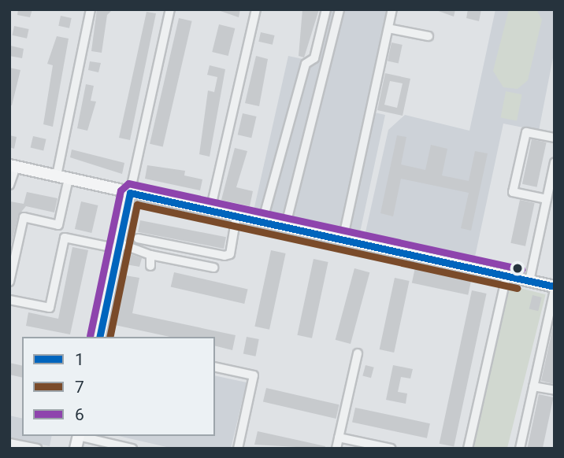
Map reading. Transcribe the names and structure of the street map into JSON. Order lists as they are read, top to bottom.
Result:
{
  "lines": ["transit line 6", "transit line 1", "transit line 7"],
  "legend": ["1", "7", "6"]
}
